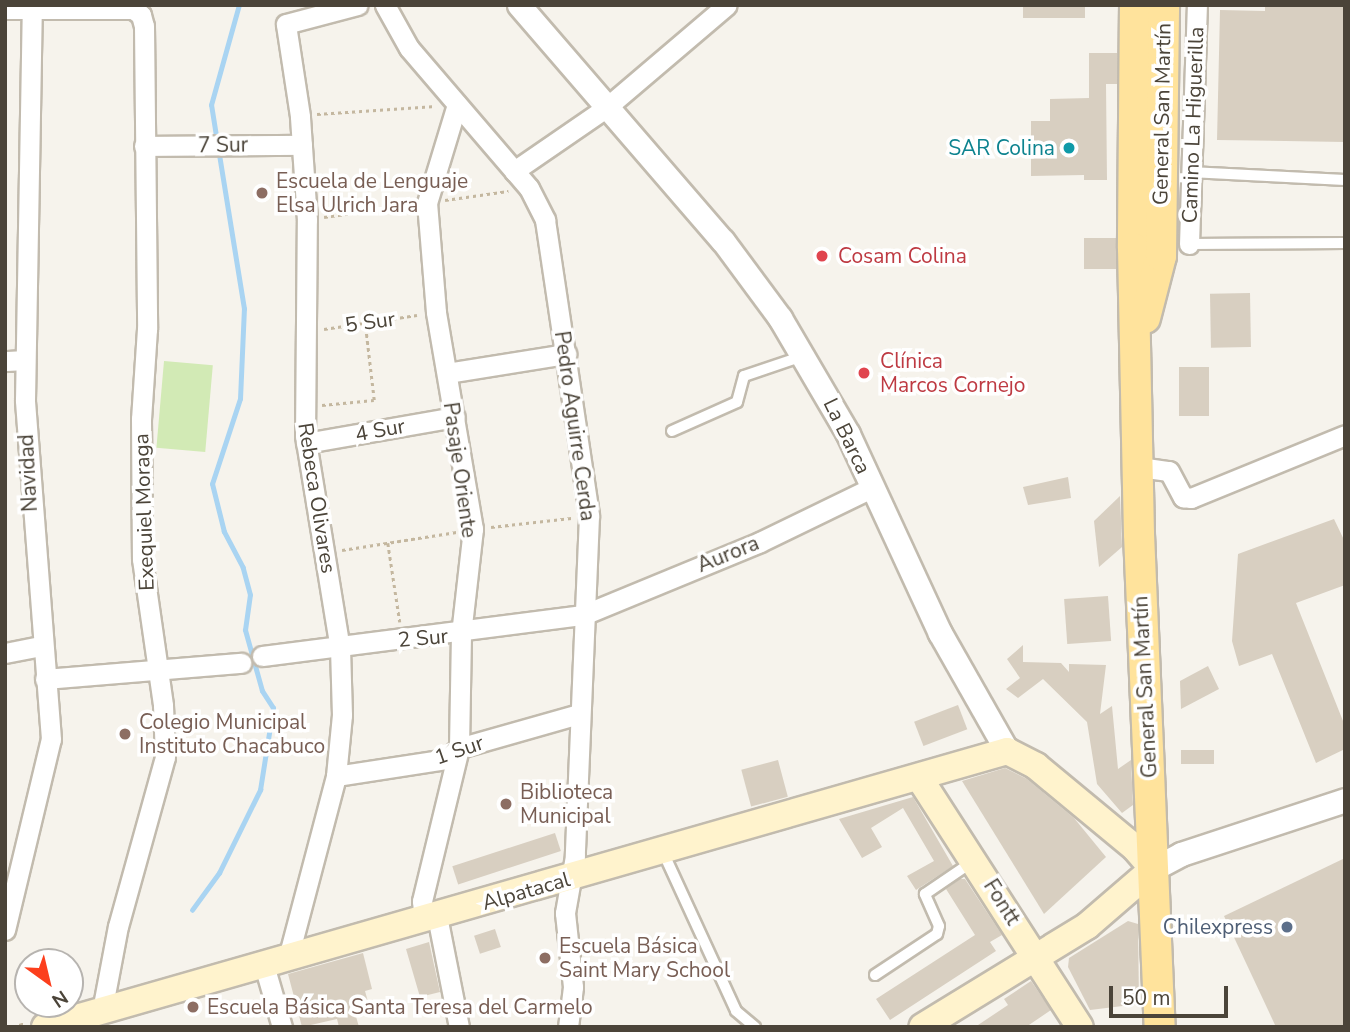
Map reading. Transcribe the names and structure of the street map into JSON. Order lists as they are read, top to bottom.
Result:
{
  "streets": {
    "main road": ["General San Martín", "Alpatacal", "Fontt"],
    "street": [
      "Camino La Higuerilla",
      "7 Sur",
      "Pedro Aguirre Cerda",
      "4 Sur",
      "La Barca",
      "Pasaje Oriente",
      "Navidad",
      "Rebeca Olivares",
      "Exequiel Moraga",
      "Aurora",
      "2 Sur",
      "1 Sur"
    ],
    "path": ["5 Sur"]
  },
  "crossings": [
    ["7 Sur", "Rebeca Olivares"],
    ["7 Sur", "Exequiel Moraga"],
    ["5 Sur", "Pasaje Oriente"],
    ["5 Sur", "Rebeca Olivares"],
    ["Pedro Aguirre Cerda", "Pasaje Oriente"],
    ["Pedro Aguirre Cerda", "Aurora"],
    ["Pedro Aguirre Cerda", "2 Sur"],
    ["Pedro Aguirre Cerda", "1 Sur"],
    ["Pedro Aguirre Cerda", "Alpatacal"],
    ["4 Sur", "Pasaje Oriente"],
    ["4 Sur", "Rebeca Olivares"],
    ["La Barca", "Aurora"],
    ["La Barca", "Alpatacal"],
    ["Pasaje Oriente", "2 Sur"],
    ["Pasaje Oriente", "1 Sur"],
    ["Pasaje Oriente", "Alpatacal"],
    ["Navidad", "Exequiel Moraga"],
    ["Rebeca Olivares", "2 Sur"],
    ["Rebeca Olivares", "1 Sur"],
    ["Rebeca Olivares", "Alpatacal"],
    ["Exequiel Moraga", "Alpatacal"],
    ["Aurora", "2 Sur"],
    ["Alpatacal", "Fontt"]
  ],
  "places": [
    "SAR Colina",
    "Escuela de Lenguaje Elsa Ulrich Jara",
    "Cosam Colina",
    "Clínica Marcos Cornejo",
    "Colegio Municipal Instituto Chacabuco",
    "Biblioteca Municipal",
    "Chilexpress",
    "Escuela Básica Saint Mary School",
    "Escuela Básica Santa Teresa del Carmelo"
  ],
  "scale_bar": "50 m",
  "north": "bottom right"
}
